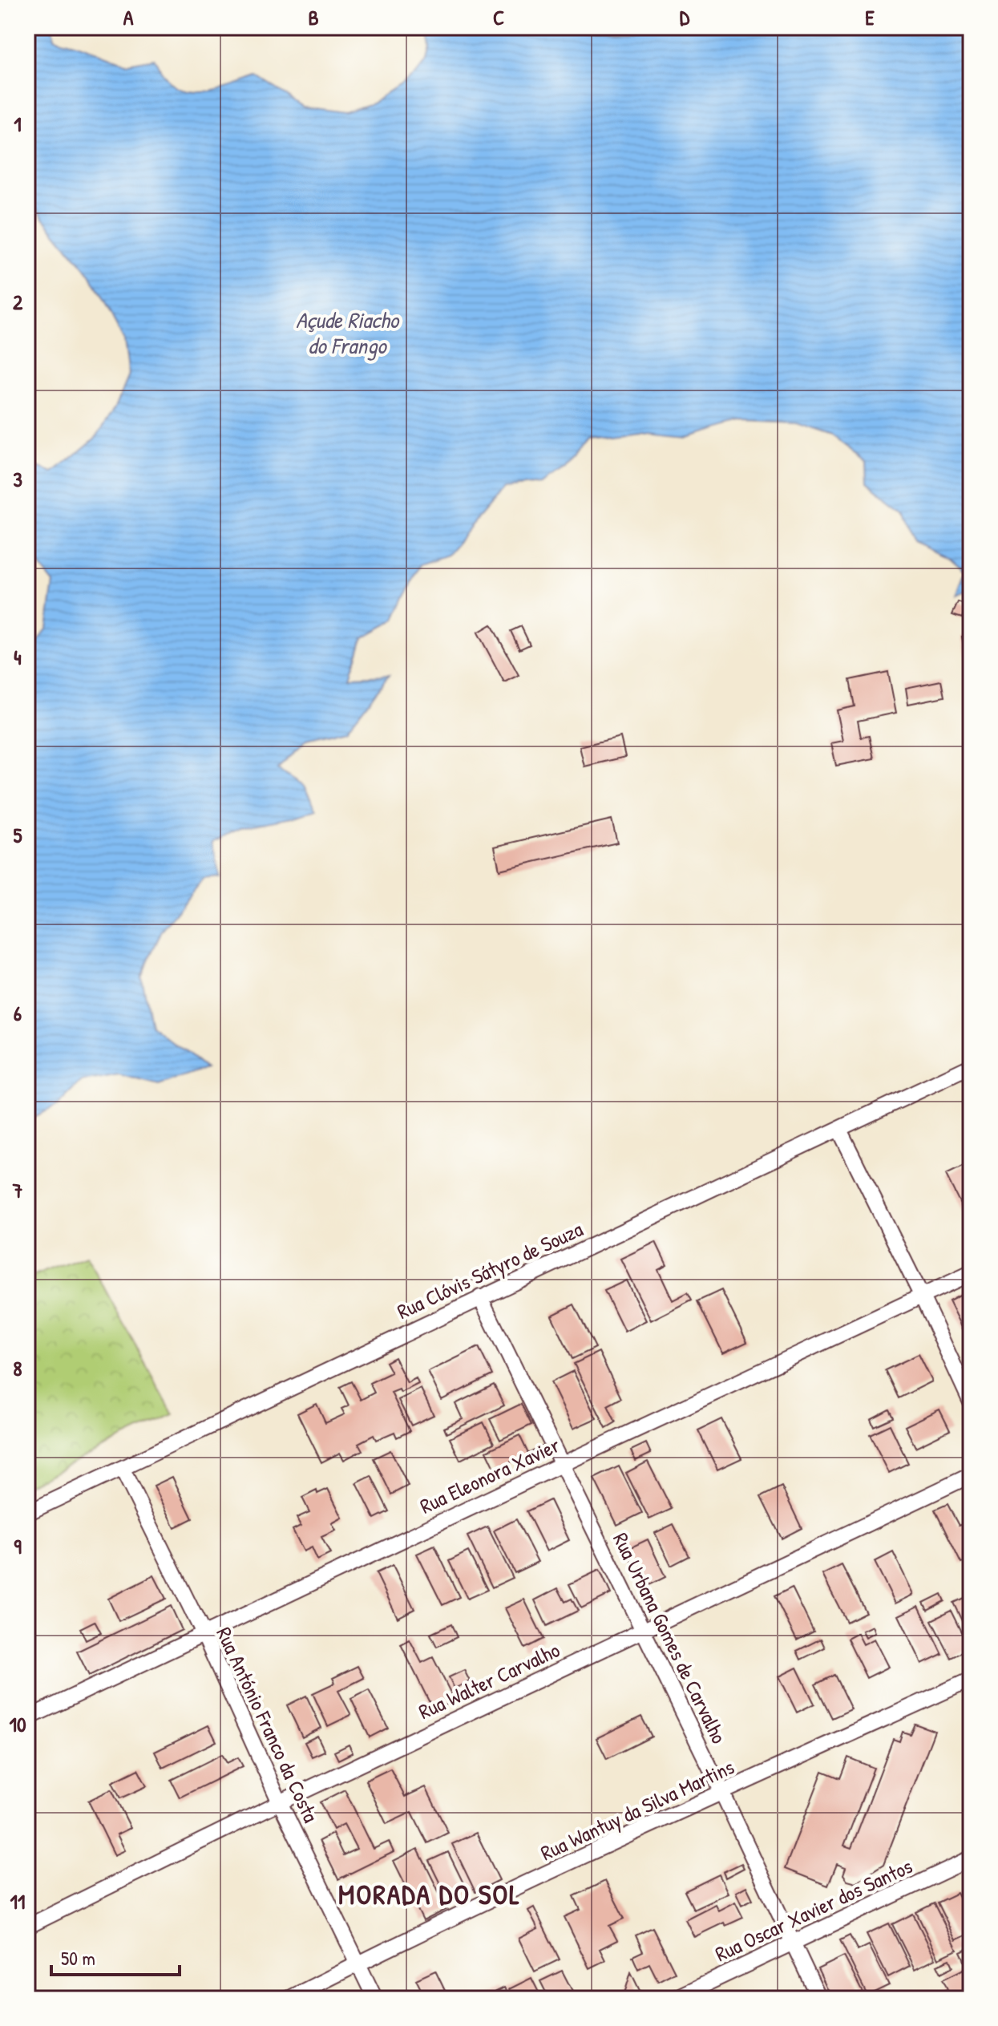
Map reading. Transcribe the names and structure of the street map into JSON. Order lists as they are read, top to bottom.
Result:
{
  "streets": {
    "street": [
      "Rua Clóvis Sátyro de Souza",
      "Rua Eleonora Xavier",
      "Rua Urbana Gomes de Carvalho",
      "Rua Walter Carvalho",
      "Rua António Franco da Costa",
      "Rua Wantuy da Silva Martins",
      "Rua Oscar Xavier dos Santos"
    ]
  },
  "crossings": [
    ["Rua Clóvis Sátyro de Souza", "Rua Urbana Gomes de Carvalho"],
    ["Rua Clóvis Sátyro de Souza", "Rua António Franco da Costa"],
    ["Rua Eleonora Xavier", "Rua Urbana Gomes de Carvalho"],
    ["Rua Eleonora Xavier", "Rua António Franco da Costa"],
    ["Rua Urbana Gomes de Carvalho", "Rua Walter Carvalho"],
    ["Rua Urbana Gomes de Carvalho", "Rua Wantuy da Silva Martins"],
    ["Rua Urbana Gomes de Carvalho", "Rua Oscar Xavier dos Santos"],
    ["Rua Walter Carvalho", "Rua António Franco da Costa"],
    ["Rua António Franco da Costa", "Rua Wantuy da Silva Martins"]
  ],
  "districts": ["MORADA DO SOL"],
  "water": ["Açude Riacho do Frango"],
  "scale_bar": "50 m",
  "grid": {
    "columns": [
      "A",
      "B",
      "C",
      "D",
      "E"
    ],
    "rows": [
      "1",
      "2",
      "3",
      "4",
      "5",
      "6",
      "7",
      "8",
      "9",
      "10",
      "11"
    ]
  }
}
